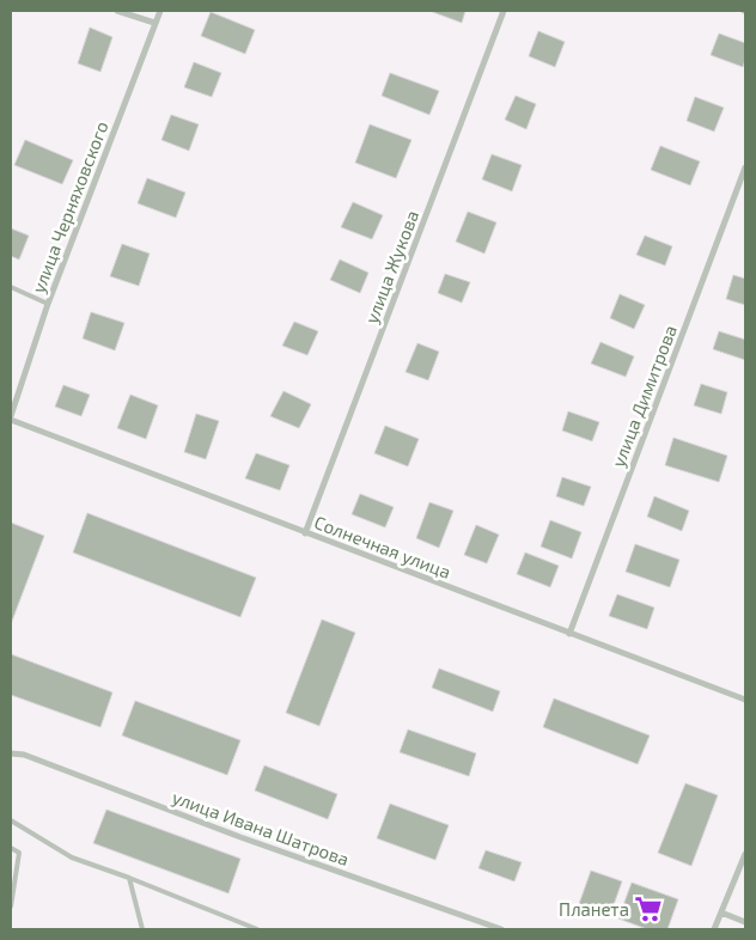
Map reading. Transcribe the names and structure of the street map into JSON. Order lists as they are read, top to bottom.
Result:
{
  "streets": {
    "street": [
      "улица Черняховского",
      "улица Жукова",
      "улица Димитрова",
      "Солнечная улица",
      "улица Ивана Шатрова"
    ]
  },
  "crossings": [
    ["улица Черняховского", "Солнечная улица"],
    ["улица Жукова", "Солнечная улица"],
    ["улица Димитрова", "Солнечная улица"]
  ],
  "places": {
    "supermarket": ["Планета"]
  }
}
